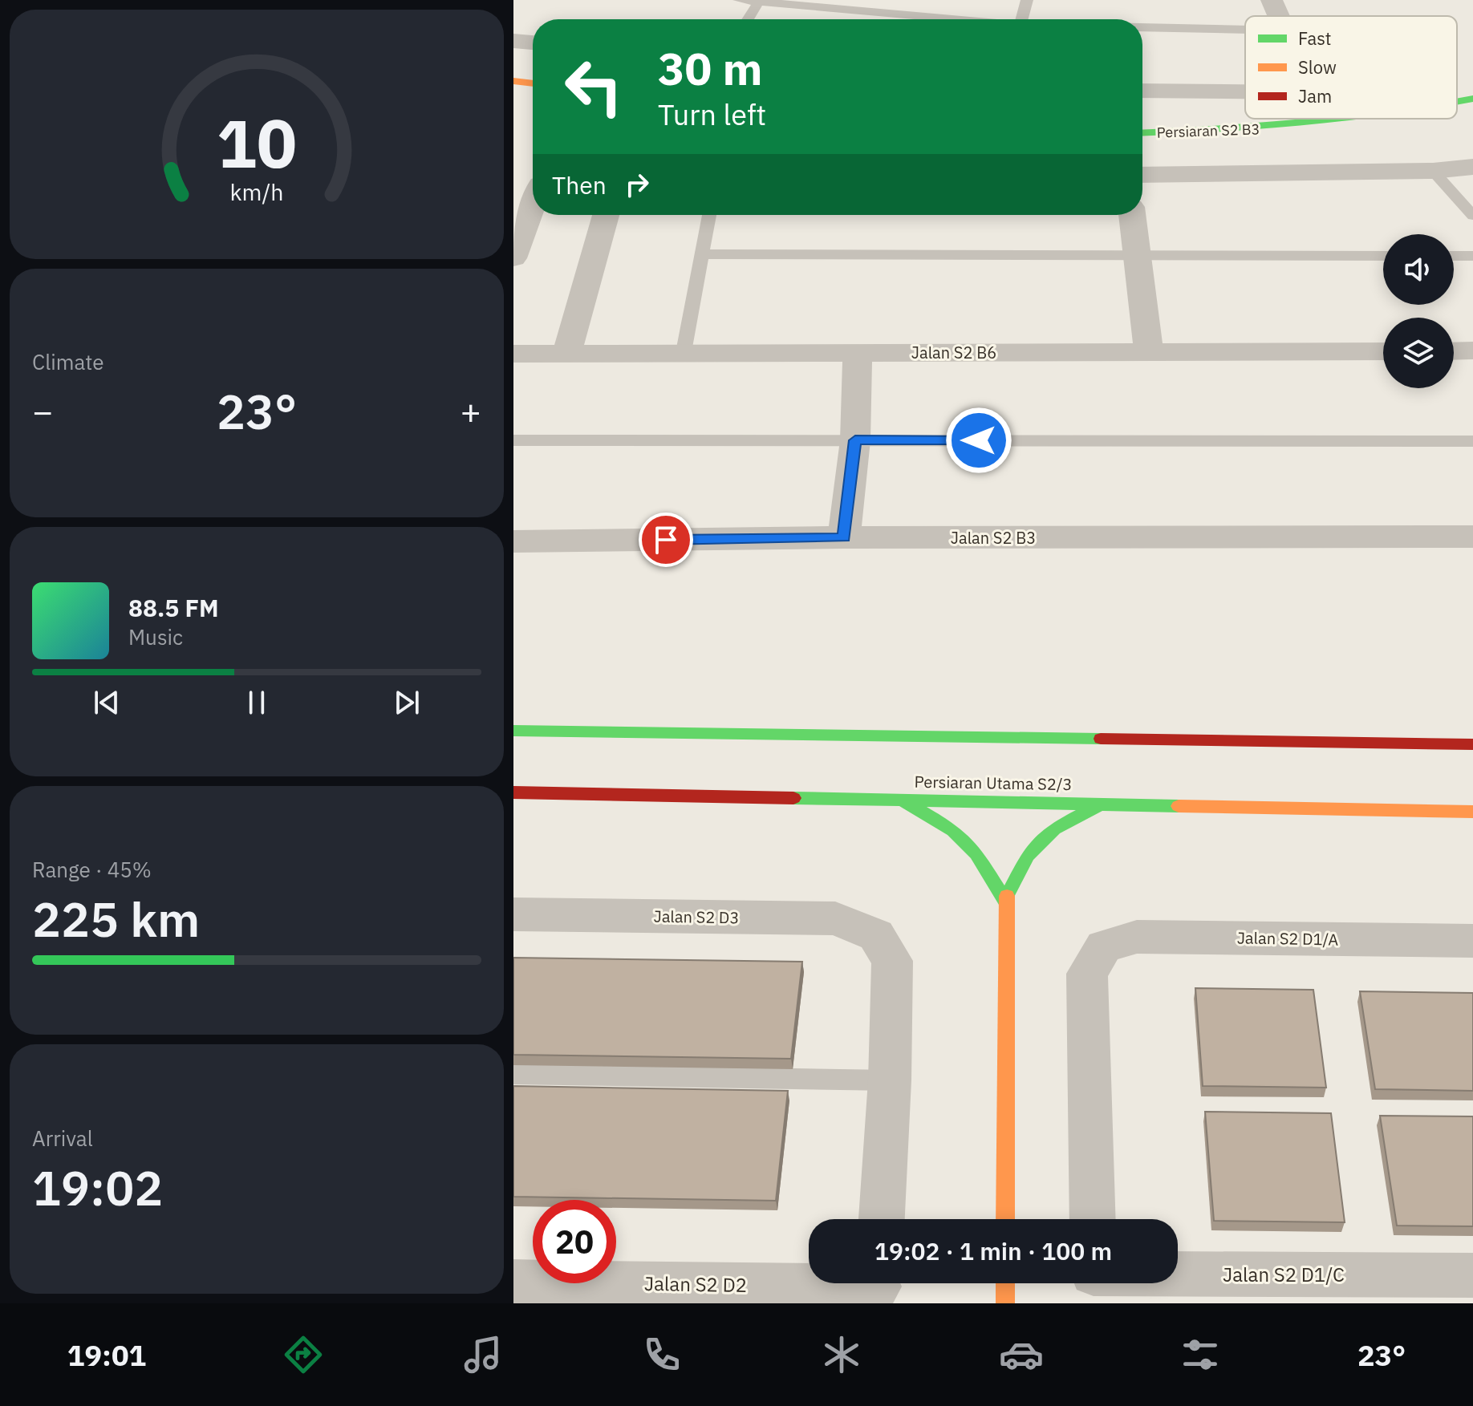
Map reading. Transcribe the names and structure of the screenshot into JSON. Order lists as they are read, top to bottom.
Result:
{
  "streets": {
    "main road": ["Persiaran S2 B3", "Persiaran Utama S2/3"],
    "street": [
      "Jalan S2 B6",
      "Jalan S2 B3",
      "Jalan S2 D3",
      "Jalan S2 D1/A",
      "Jalan S2 D1/C",
      "Jalan S2 D2"
    ]
  },
  "legend": ["Fast", "Slow", "Jam"],
  "page": {
    "turn": ["30 m", "Turn left"],
    "then": "Then",
    "tile": [
      "Climate",
      ["Range · 45%", "225 km"],
      ["Arrival", "19:02"]
    ],
    "heat": ["−", "23°", "+"],
    "song": ["88.5 FM", "Music"],
    "limit": "20",
    "trip": "19:02 · 1 min · 100 m",
    "tabs": ["19:01", "23°"],
    "gauge": ["10", "km/h"]
  }
}
